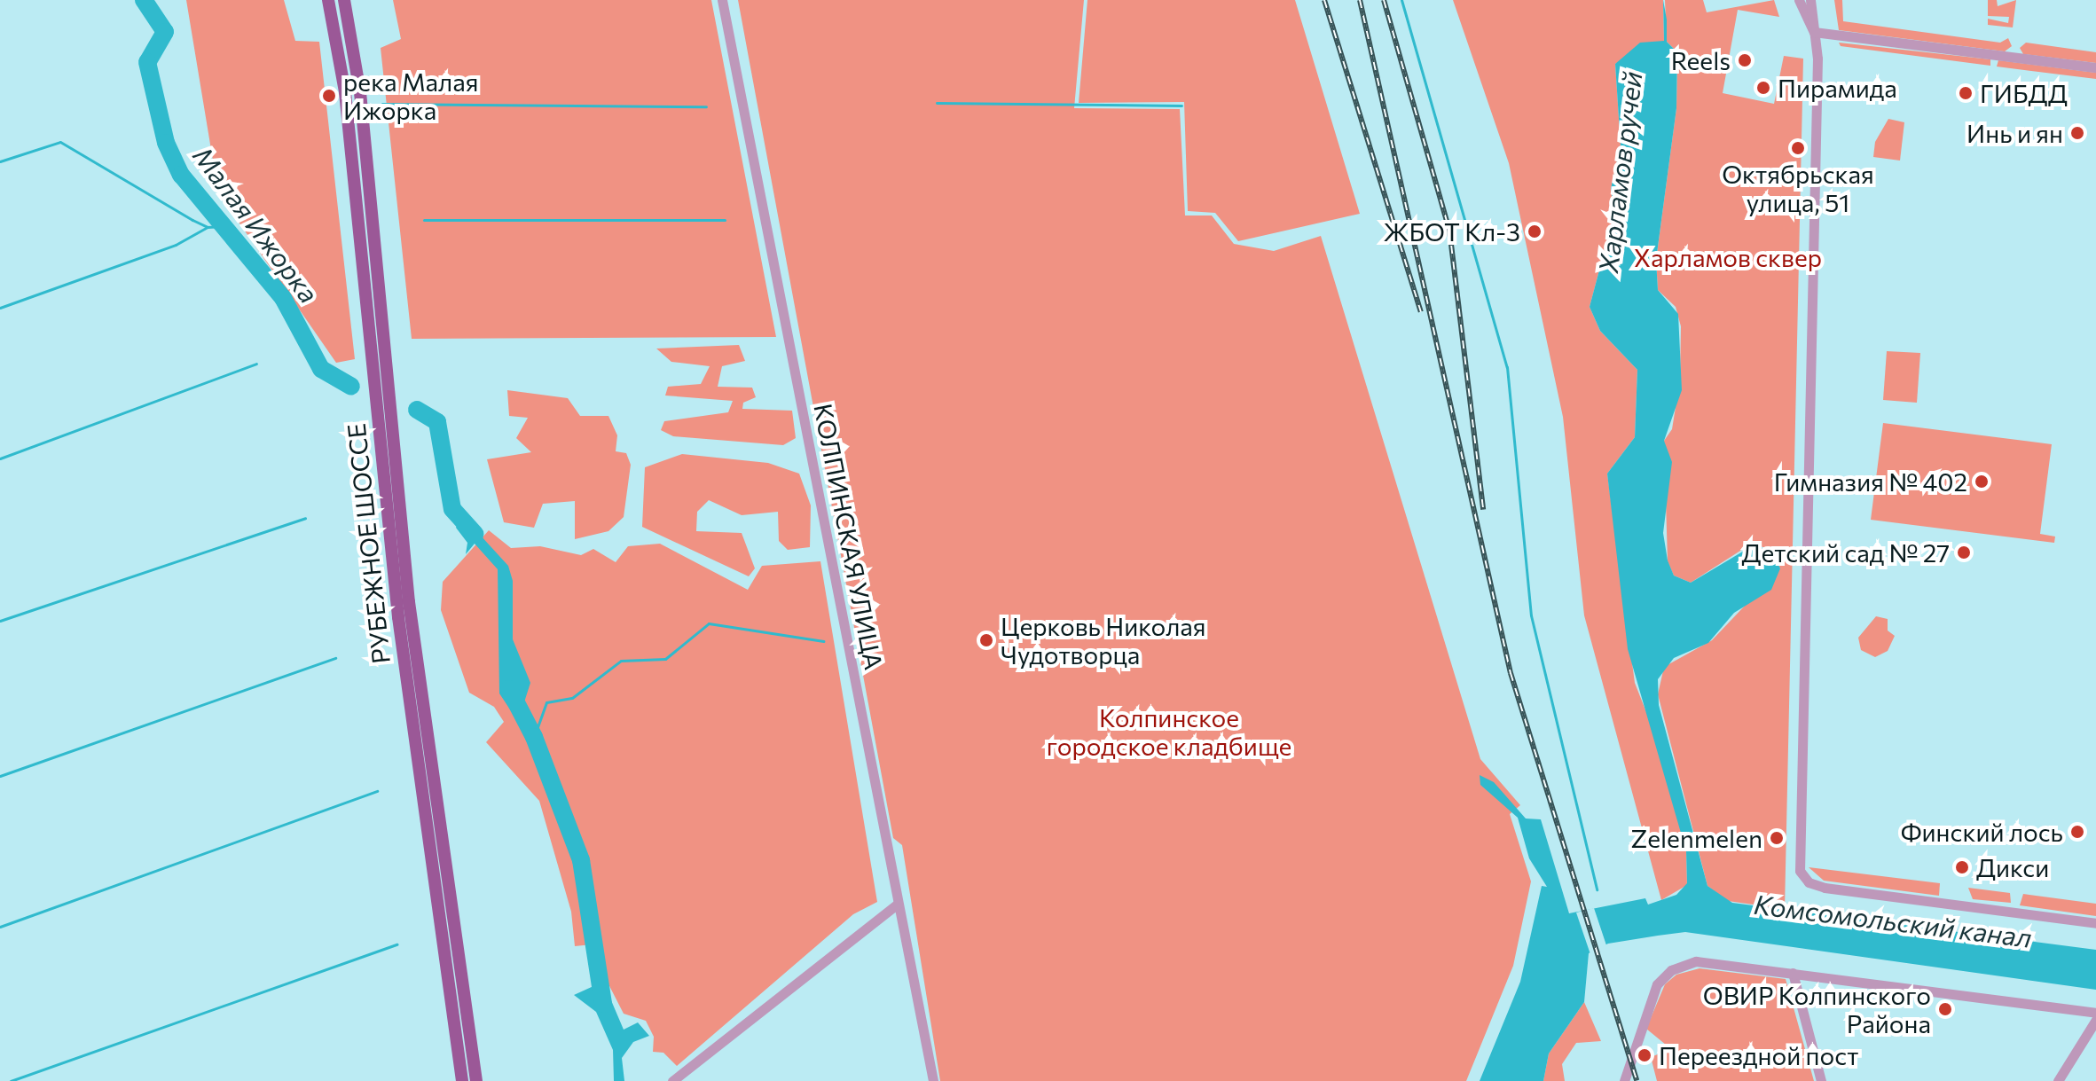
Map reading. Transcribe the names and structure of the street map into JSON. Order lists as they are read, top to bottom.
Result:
{
  "streets": {
    "main road": ["РУБЕЖНОЕ ШОССЕ"],
    "street": ["КОЛПИНСКАЯ УЛИЦА"]
  },
  "water": ["Харламов ручей", "Малая Ижорка", "Комсомольский канал"],
  "parks": ["Харламов сквер", "Колпинское городское кладбище"],
  "places": [
    "Reels",
    "Пирамида",
    "ГИБДД",
    "река Малая Ижорка",
    "Инь и ян",
    "Октябрьская улица, 51",
    "ЖБОТ Кл-3",
    "Гимназия № 402",
    "Детский сад № 27",
    "Церковь Николая Чудотворца",
    "Финский лось",
    "Zelenmelen",
    "Дикси",
    "ОВИР Колпинского Района",
    "Переездной пост"
  ]
}
